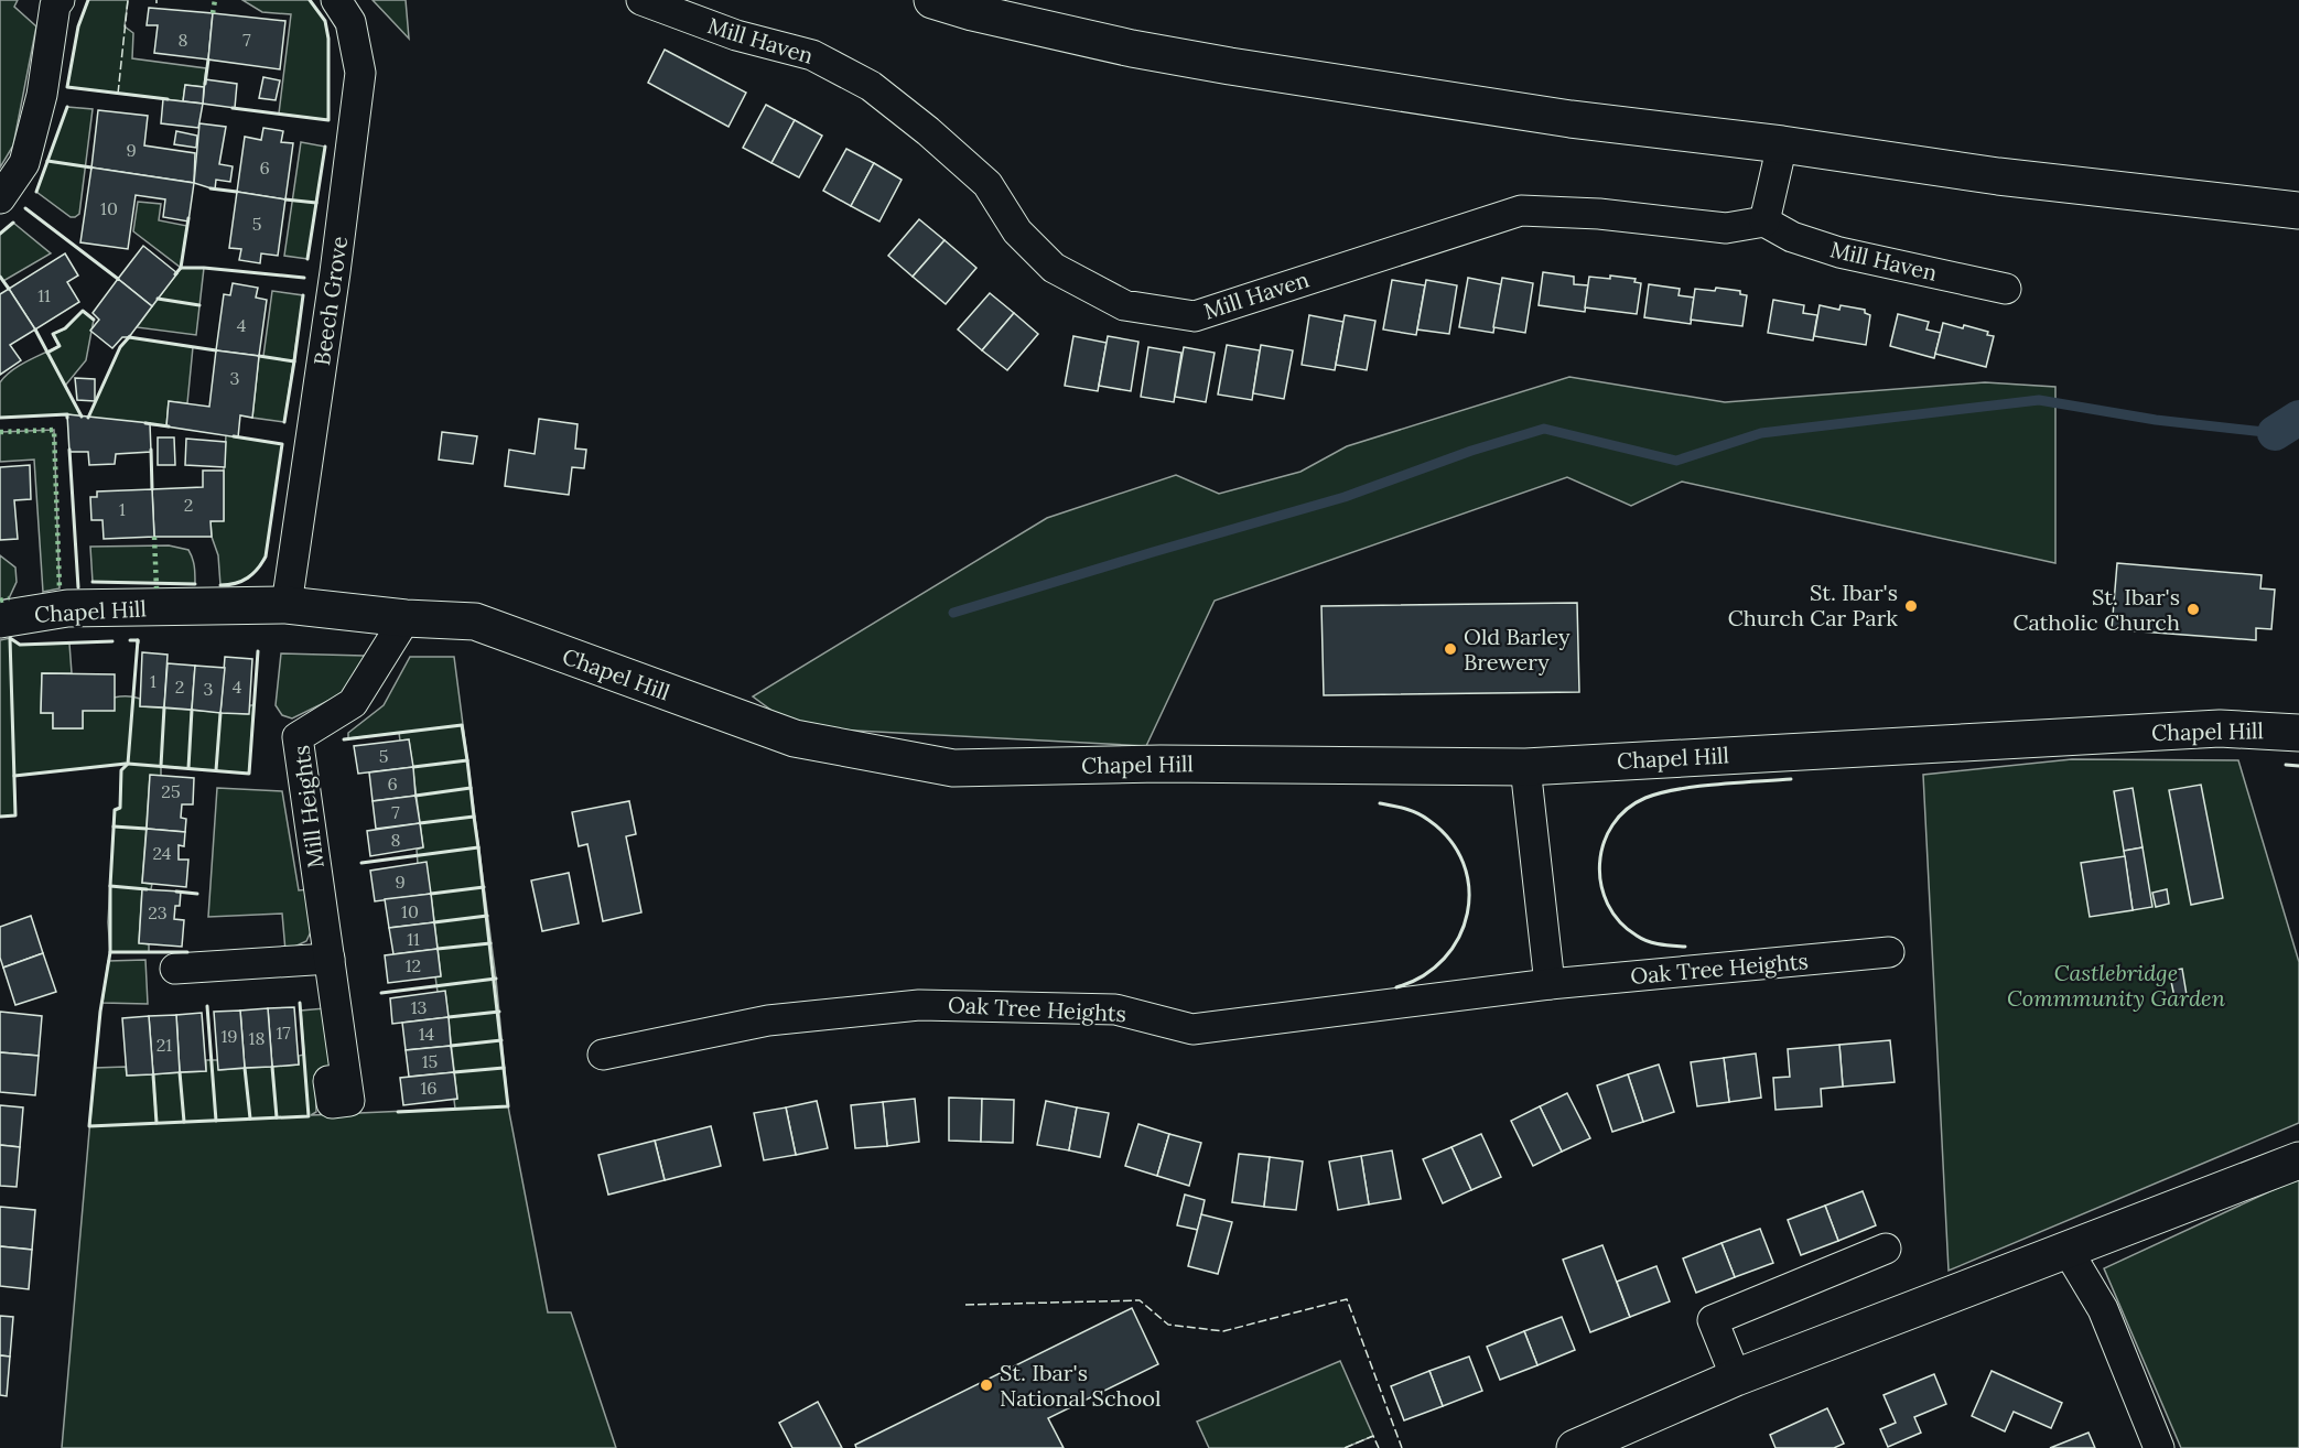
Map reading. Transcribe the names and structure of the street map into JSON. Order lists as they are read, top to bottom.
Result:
{
  "streets": {
    "street": [
      "Mill Haven",
      "Beech Grove",
      "Chapel Hill",
      "Mill Heights",
      "Oak Tree Heights"
    ]
  },
  "crossings": [
    ["Beech Grove", "Chapel Hill"],
    ["Chapel Hill", "Mill Heights"]
  ],
  "parks": ["Castlebridge Commmunity Garden"],
  "places": [
    "St. Ibar's Church Car Park",
    "St. Ibar's Catholic Church",
    "Old Barley Brewery",
    "St. Ibar's National School"
  ],
  "house_numbers": [
    "8",
    "7",
    "9",
    "6",
    "10",
    "5",
    "11",
    "4",
    "3",
    "2",
    "1",
    "1",
    "2",
    "4",
    "3",
    "5",
    "6",
    "25",
    "7",
    "8",
    "24",
    "9",
    "10",
    "23",
    "11",
    "12",
    "13",
    "17",
    "14",
    "19",
    "18",
    "21",
    "15",
    "16"
  ]
}
